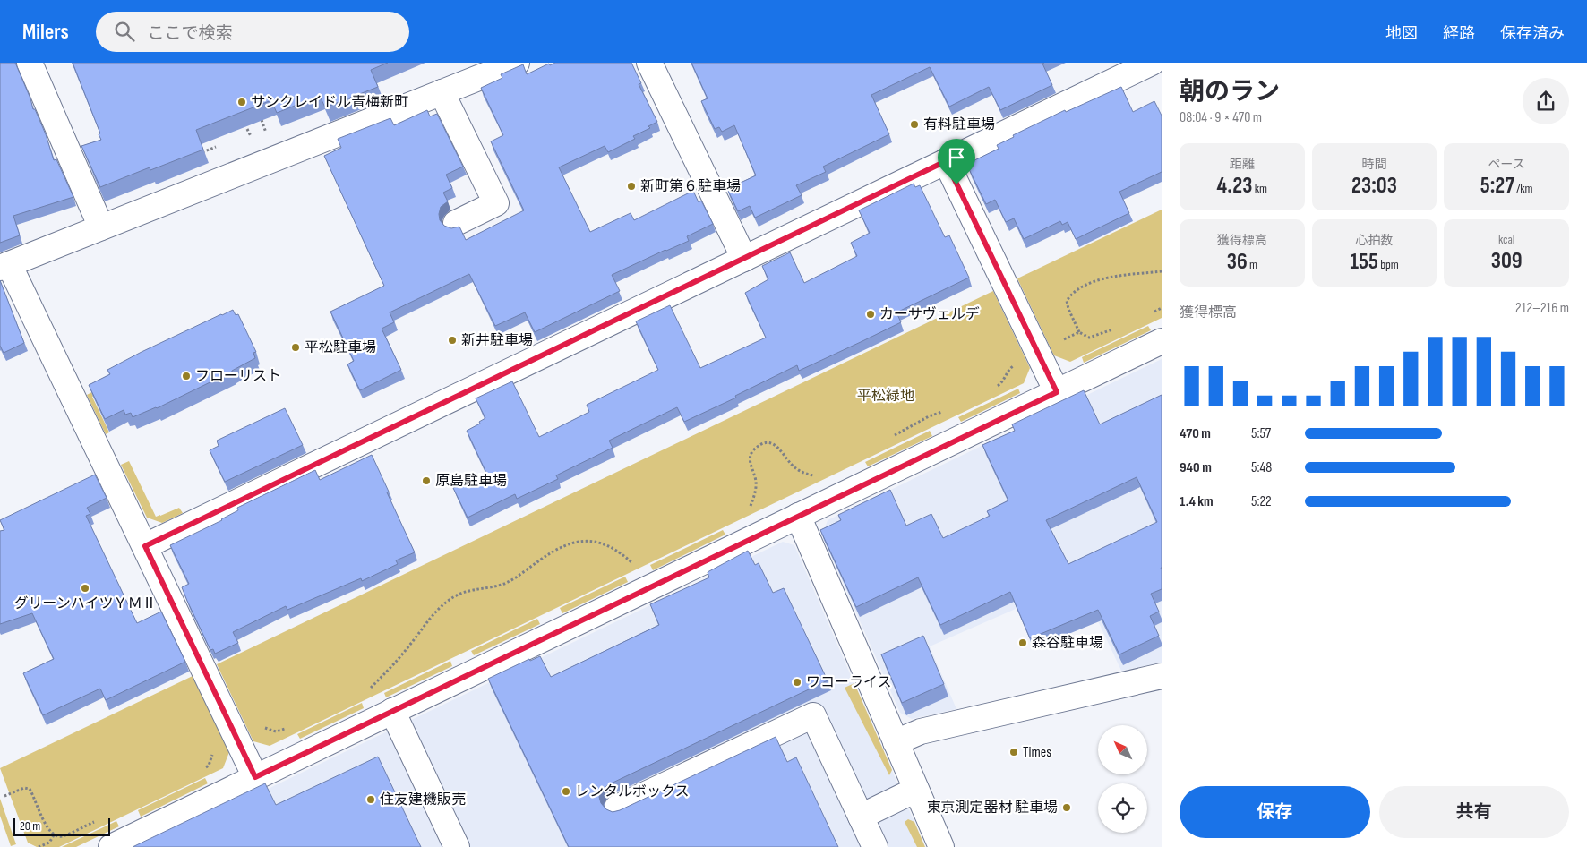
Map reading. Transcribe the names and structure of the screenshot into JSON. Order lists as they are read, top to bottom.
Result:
{
  "parks": ["平松緑地"],
  "places": [
    "サンクレイドル青梅新町",
    "有料駐車場",
    "新町第６駐車場",
    "カーサヴェルデ",
    "新井駐車場",
    "平松駐車場",
    "フローリスト",
    "原島駐車場",
    "グリーンハイツＹＭⅡ",
    "森谷駐車場",
    "ワコーライス",
    "Times",
    "レンタルボックス",
    "住友建機販売",
    "東京測定器材 駐車場"
  ],
  "scale_bar": "20 m",
  "north": "top left",
  "page": {
    "header": "Milers",
    "search": "ここで検索",
    "nav": ["地図", "経路", "保存済み"],
    "heading": ["朝のラン", "08:04 · 9 × 470 m"],
    "stats": [
      ["距離", "4.23 km"],
      ["時間", "23:03"],
      ["ペース", "5:27 /km"],
      ["獲得標高", "36 m"],
      ["心拍数", "155 bpm"],
      ["kcal", "309"]
    ],
    "chart": ["獲得標高", "212–216 m"],
    "list": [
      {
        "name": "470 m",
        "note": "5:57"
      },
      {
        "name": "940 m",
        "note": "5:48"
      },
      {
        "name": "1.4 km",
        "note": "5:22"
      }
    ],
    "buttons": ["保存", "共有"],
    "scale": "20 m"
  }
}
